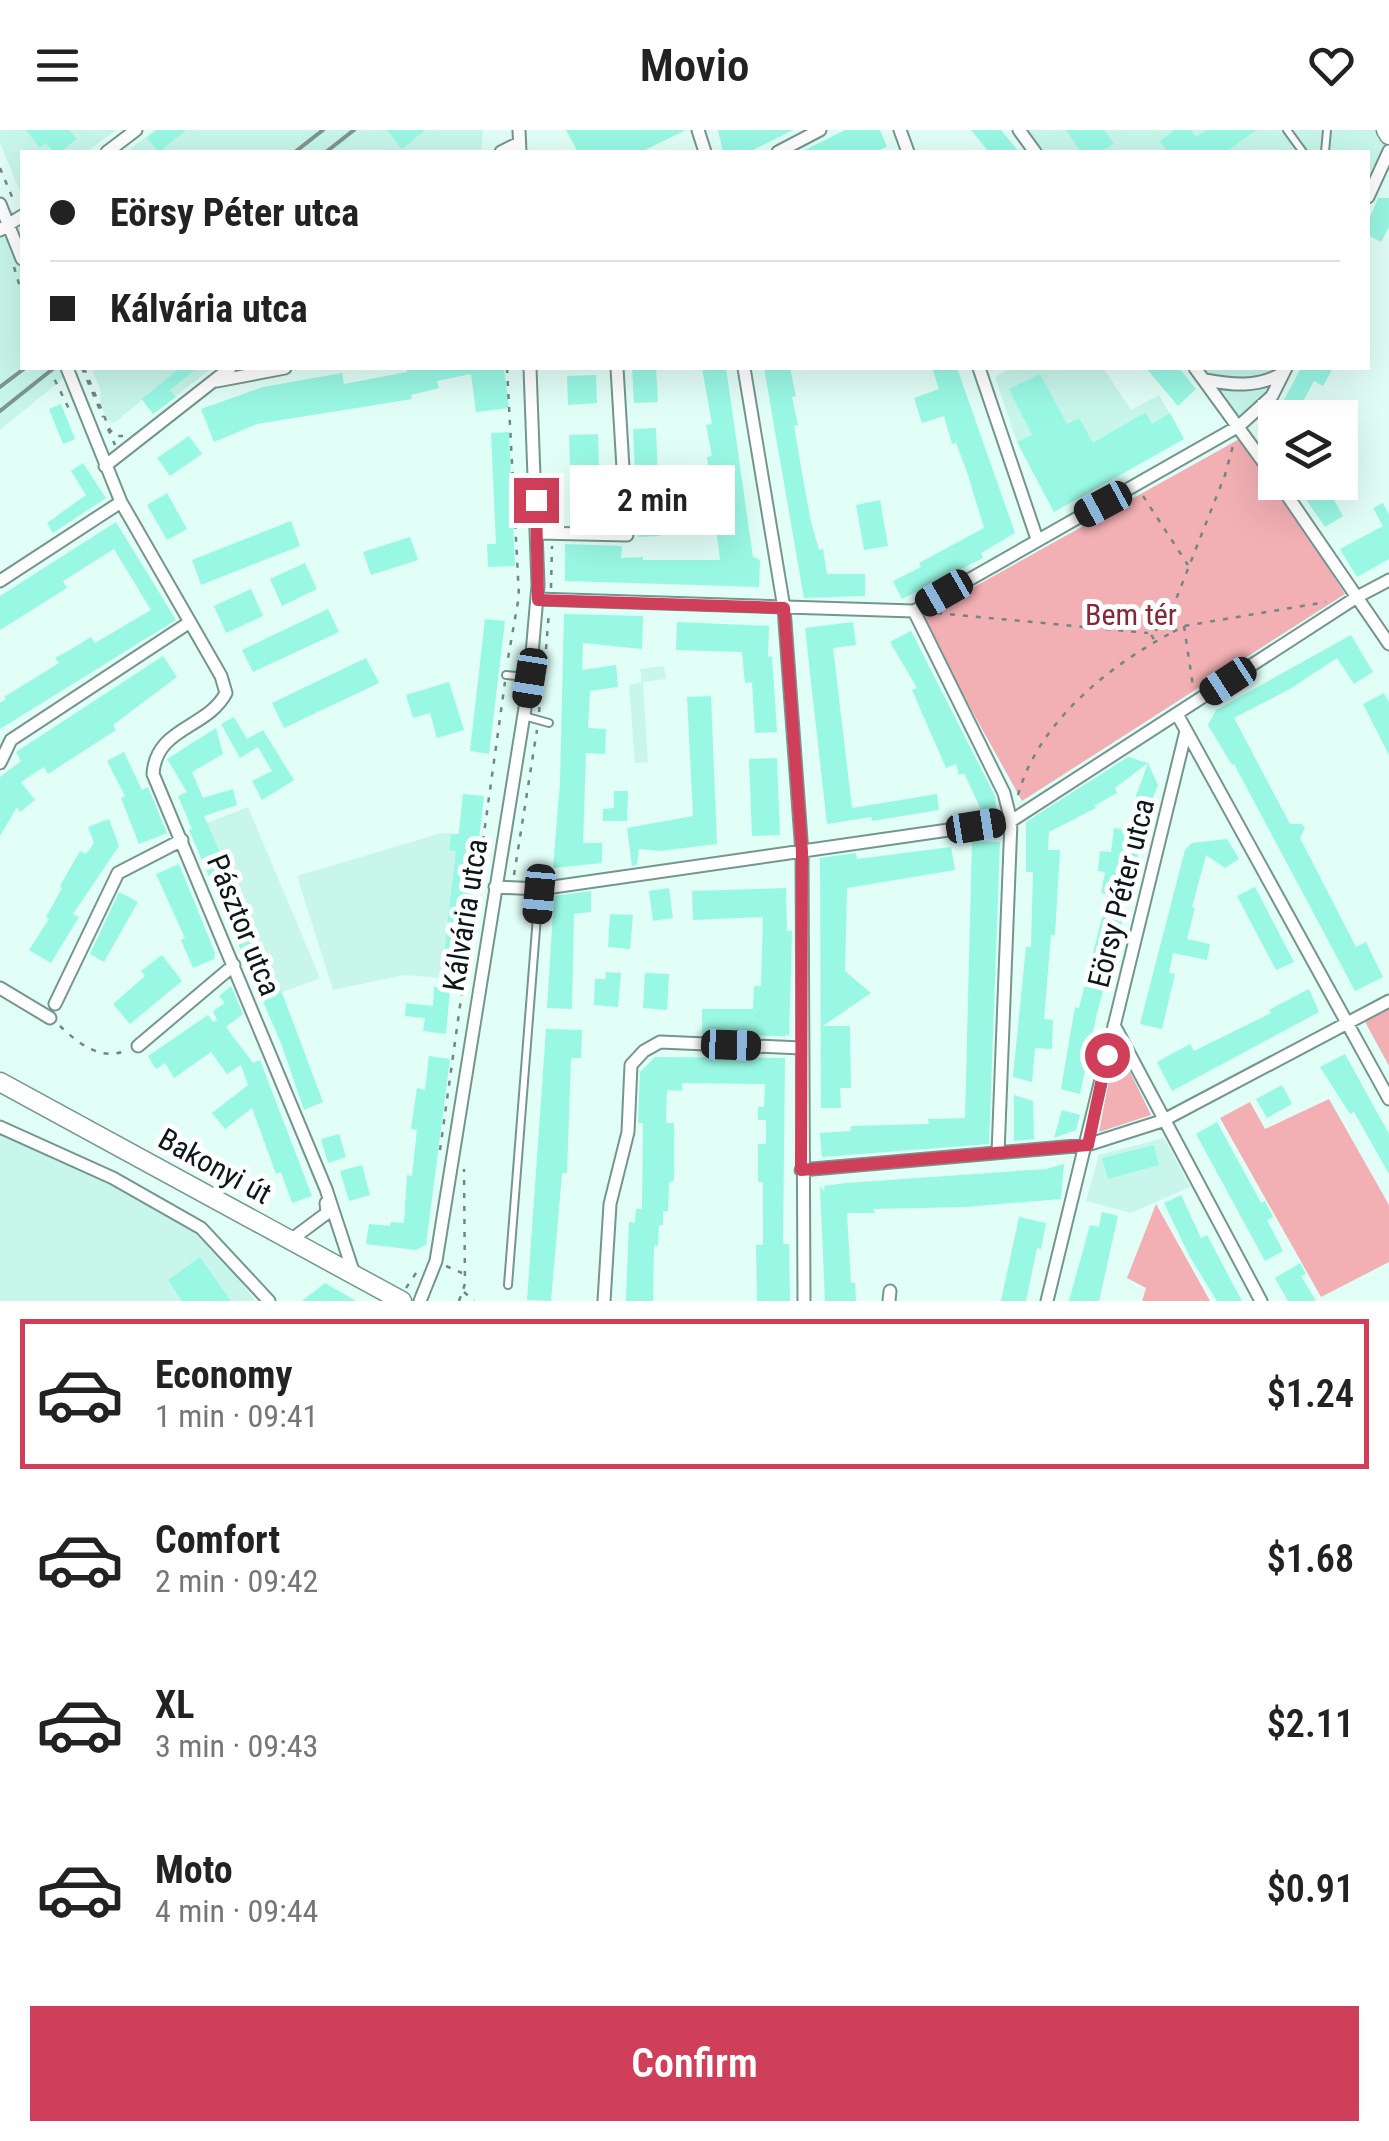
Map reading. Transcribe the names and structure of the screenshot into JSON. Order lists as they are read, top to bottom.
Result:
{
  "streets": {
    "main road": ["Bakonyi út"],
    "street": ["Eörsy Péter utca", "Kálvária utca", "Pásztor utca"]
  },
  "crossings": [
    ["Pásztor utca", "Bakonyi út"]
  ],
  "parks": ["Bem tér"],
  "page": {
    "header": "Movio",
    "banner": ["Eörsy Péter utca", "Kálvária utca"],
    "bubble": "2 min",
    "list": [
      {
        "name": "Economy",
        "note": "1 min · 09:41",
        "value": "$1.24"
      },
      {
        "name": "Comfort",
        "note": "2 min · 09:42",
        "value": "$1.68"
      },
      {
        "name": "XL",
        "note": "3 min · 09:43",
        "value": "$2.11"
      },
      {
        "name": "Moto",
        "note": "4 min · 09:44",
        "value": "$0.91"
      }
    ],
    "buttons": "Confirm"
  }
}
